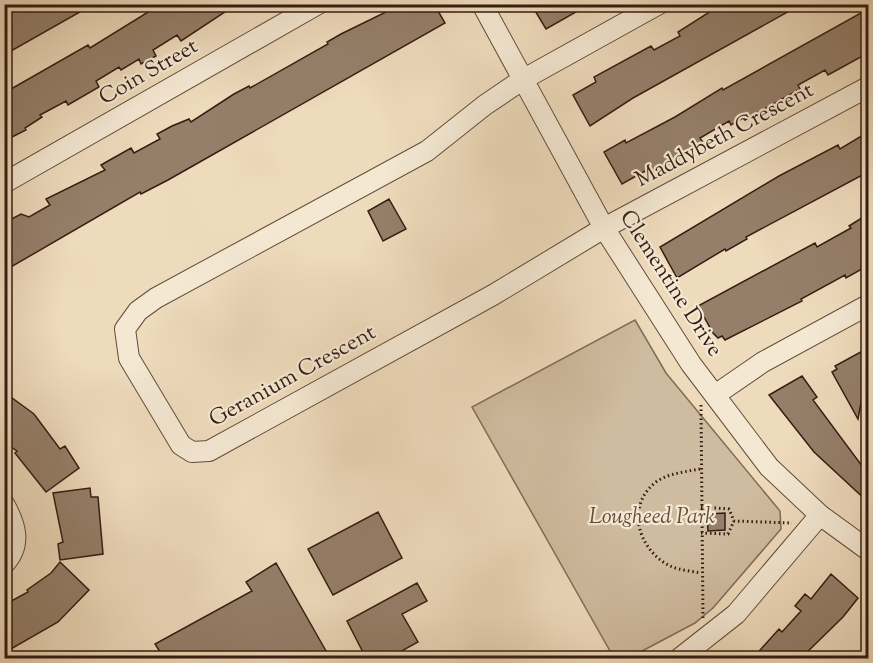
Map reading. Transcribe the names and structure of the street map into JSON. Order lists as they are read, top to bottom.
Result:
{
  "streets": {
    "street": [
      "Coin Street",
      "Maddybeth Crescent",
      "Clementine Drive",
      "Geranium Crescent"
    ]
  },
  "crossings": [
    ["Maddybeth Crescent", "Clementine Drive"],
    ["Maddybeth Crescent", "Geranium Crescent"],
    ["Clementine Drive", "Geranium Crescent"]
  ],
  "parks": ["Lougheed Park"]
}
